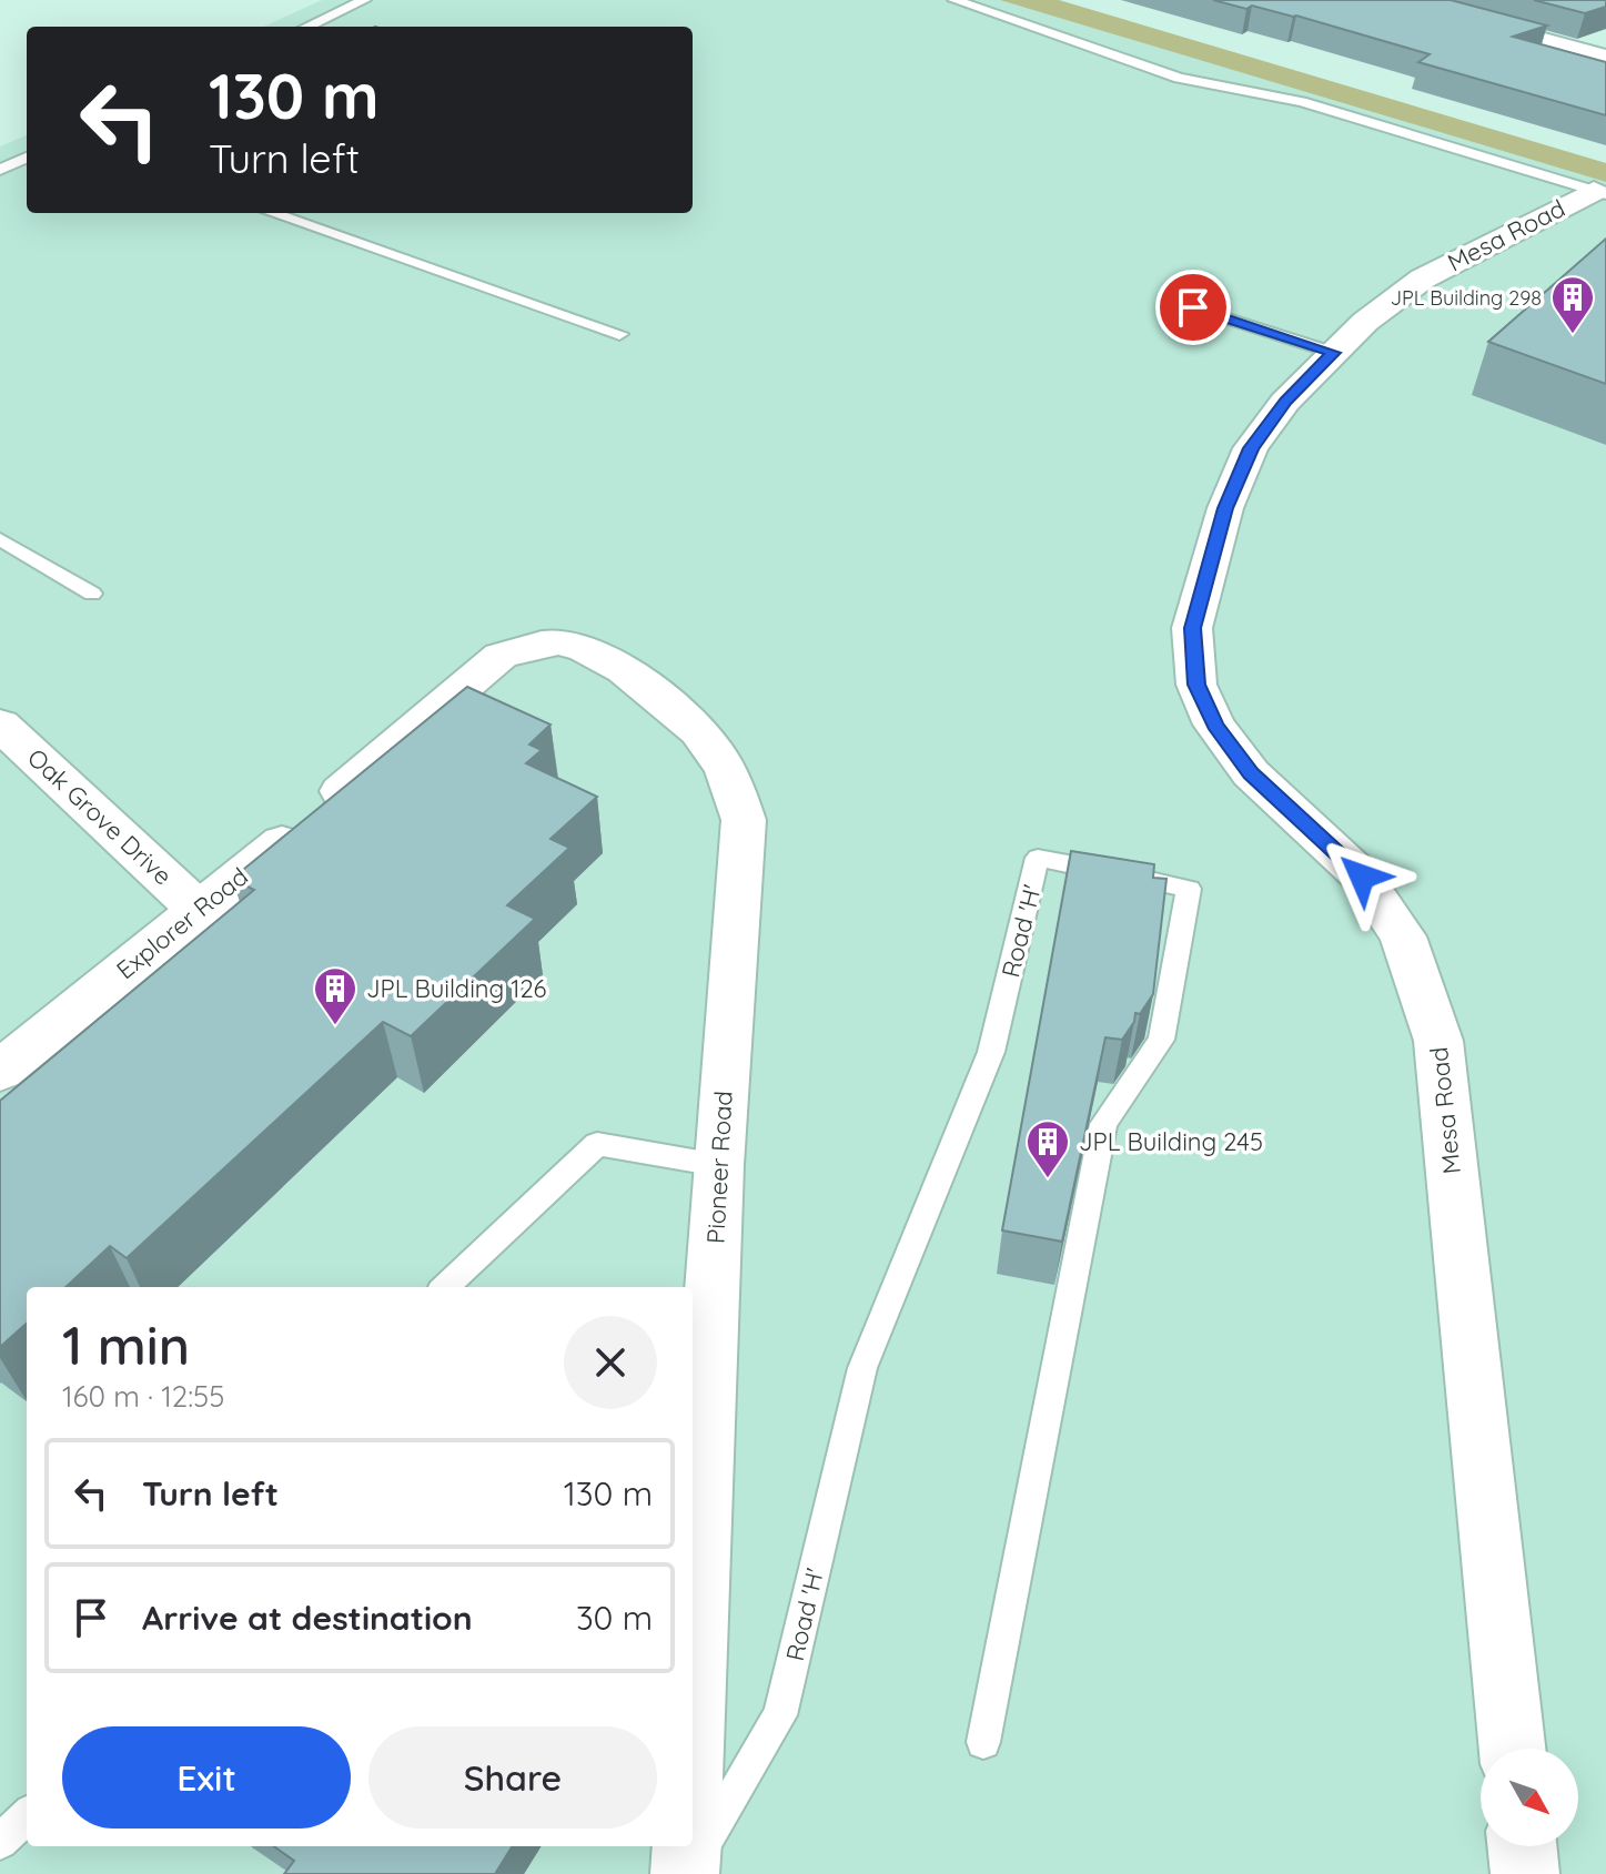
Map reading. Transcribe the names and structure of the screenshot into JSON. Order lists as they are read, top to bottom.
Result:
{
  "streets": {
    "street": [
      "Mesa Road",
      "Oak Grove Drive",
      "Explorer Road",
      "Pioneer Road"
    ],
    "lane": ["Road 'H'"]
  },
  "crossings": [
    ["Oak Grove Drive", "Explorer Road"],
    ["Explorer Road", "Pioneer Road"]
  ],
  "places": {
    "building": ["JPL Building 298", "JPL Building 126", "JPL Building 245"]
  },
  "north": "bottom right",
  "page": {
    "turn": ["130 m", "Turn left"],
    "heading": ["1 min", "160 m · 12:55"],
    "list": [
      {
        "name": "Turn left",
        "value": "130 m"
      },
      {
        "name": "Arrive at destination",
        "value": "30 m"
      }
    ],
    "buttons": ["Exit", "Share"]
  }
}
